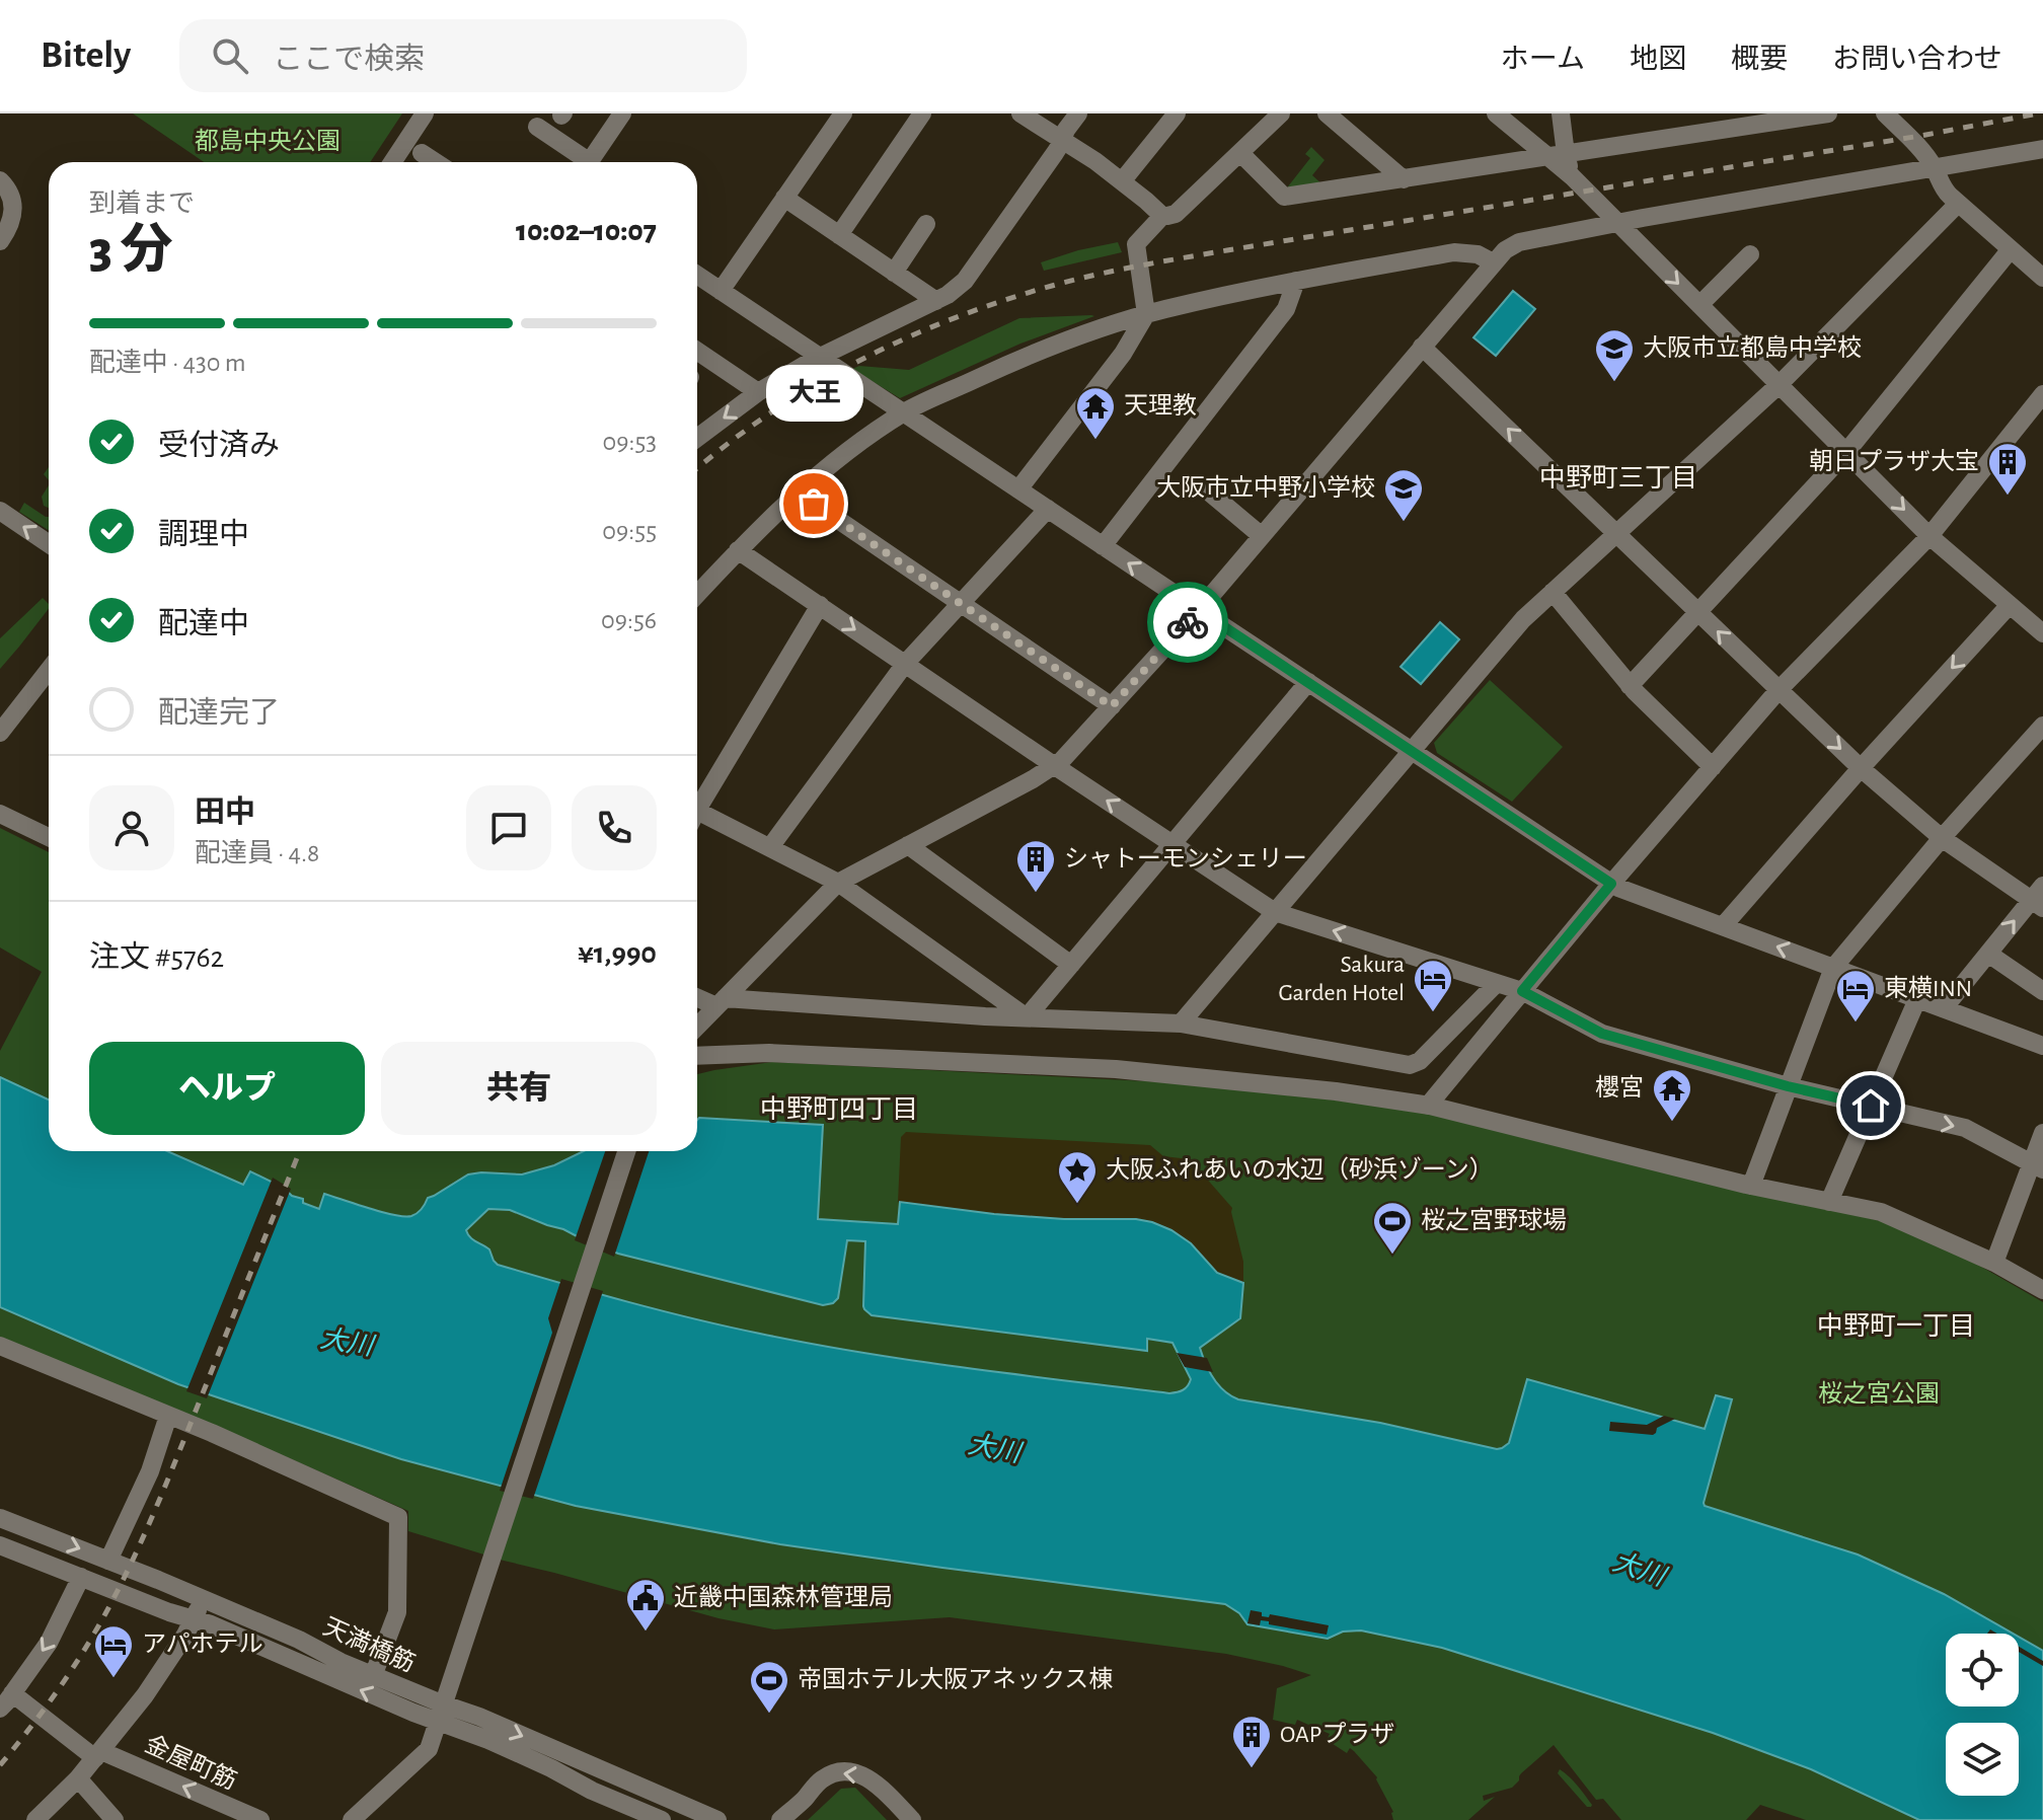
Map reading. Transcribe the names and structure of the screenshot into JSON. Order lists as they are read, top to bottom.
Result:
{
  "streets": {
    "street": ["天満橋筋", "金屋町筋"]
  },
  "one_way": ["金屋町筋"],
  "districts": ["中野町三丁目", "中野町四丁目", "中野町一丁目"],
  "water": ["大川"],
  "parks": ["都島中央公園", "桜之宮公園"],
  "places": {
    "school or university": ["大阪市立都島中学校", "大阪市立中野小学校"],
    "temple": ["天理教", "櫻宮"],
    "building": ["朝日プラザ大宝", "シャトーモンシェリー", "OAPプラザ"],
    "other": ["大王"],
    "hotel": ["Sakura Garden Hotel", "東横INN", "アパホテル"],
    "place": ["大阪ふれあいの水辺（砂浜ゾーン）"],
    "sports": ["桜之宮野球場", "帝国ホテル大阪アネックス棟"],
    "public building": ["近畿中国森林管理局"]
  },
  "page": {
    "header": "Bitely",
    "search": "ここで検索",
    "nav": [
      "ホーム",
      "地図",
      "概要",
      "お問い合わせ"
    ],
    "heading": ["3 分", "到着まで", "10:02–10:07"],
    "panel": [
      "田中",
      "配達員 · 4.8",
      "注文 #5762",
      "¥1,990"
    ],
    "bar": "配達中 · 430 m",
    "bubble": "大王",
    "list": [
      ["受付済み", "09:53"],
      ["調理中", "09:55"],
      ["配達中", "09:56"],
      "配達完了"
    ],
    "buttons": ["ヘルプ", "共有"]
  }
}
